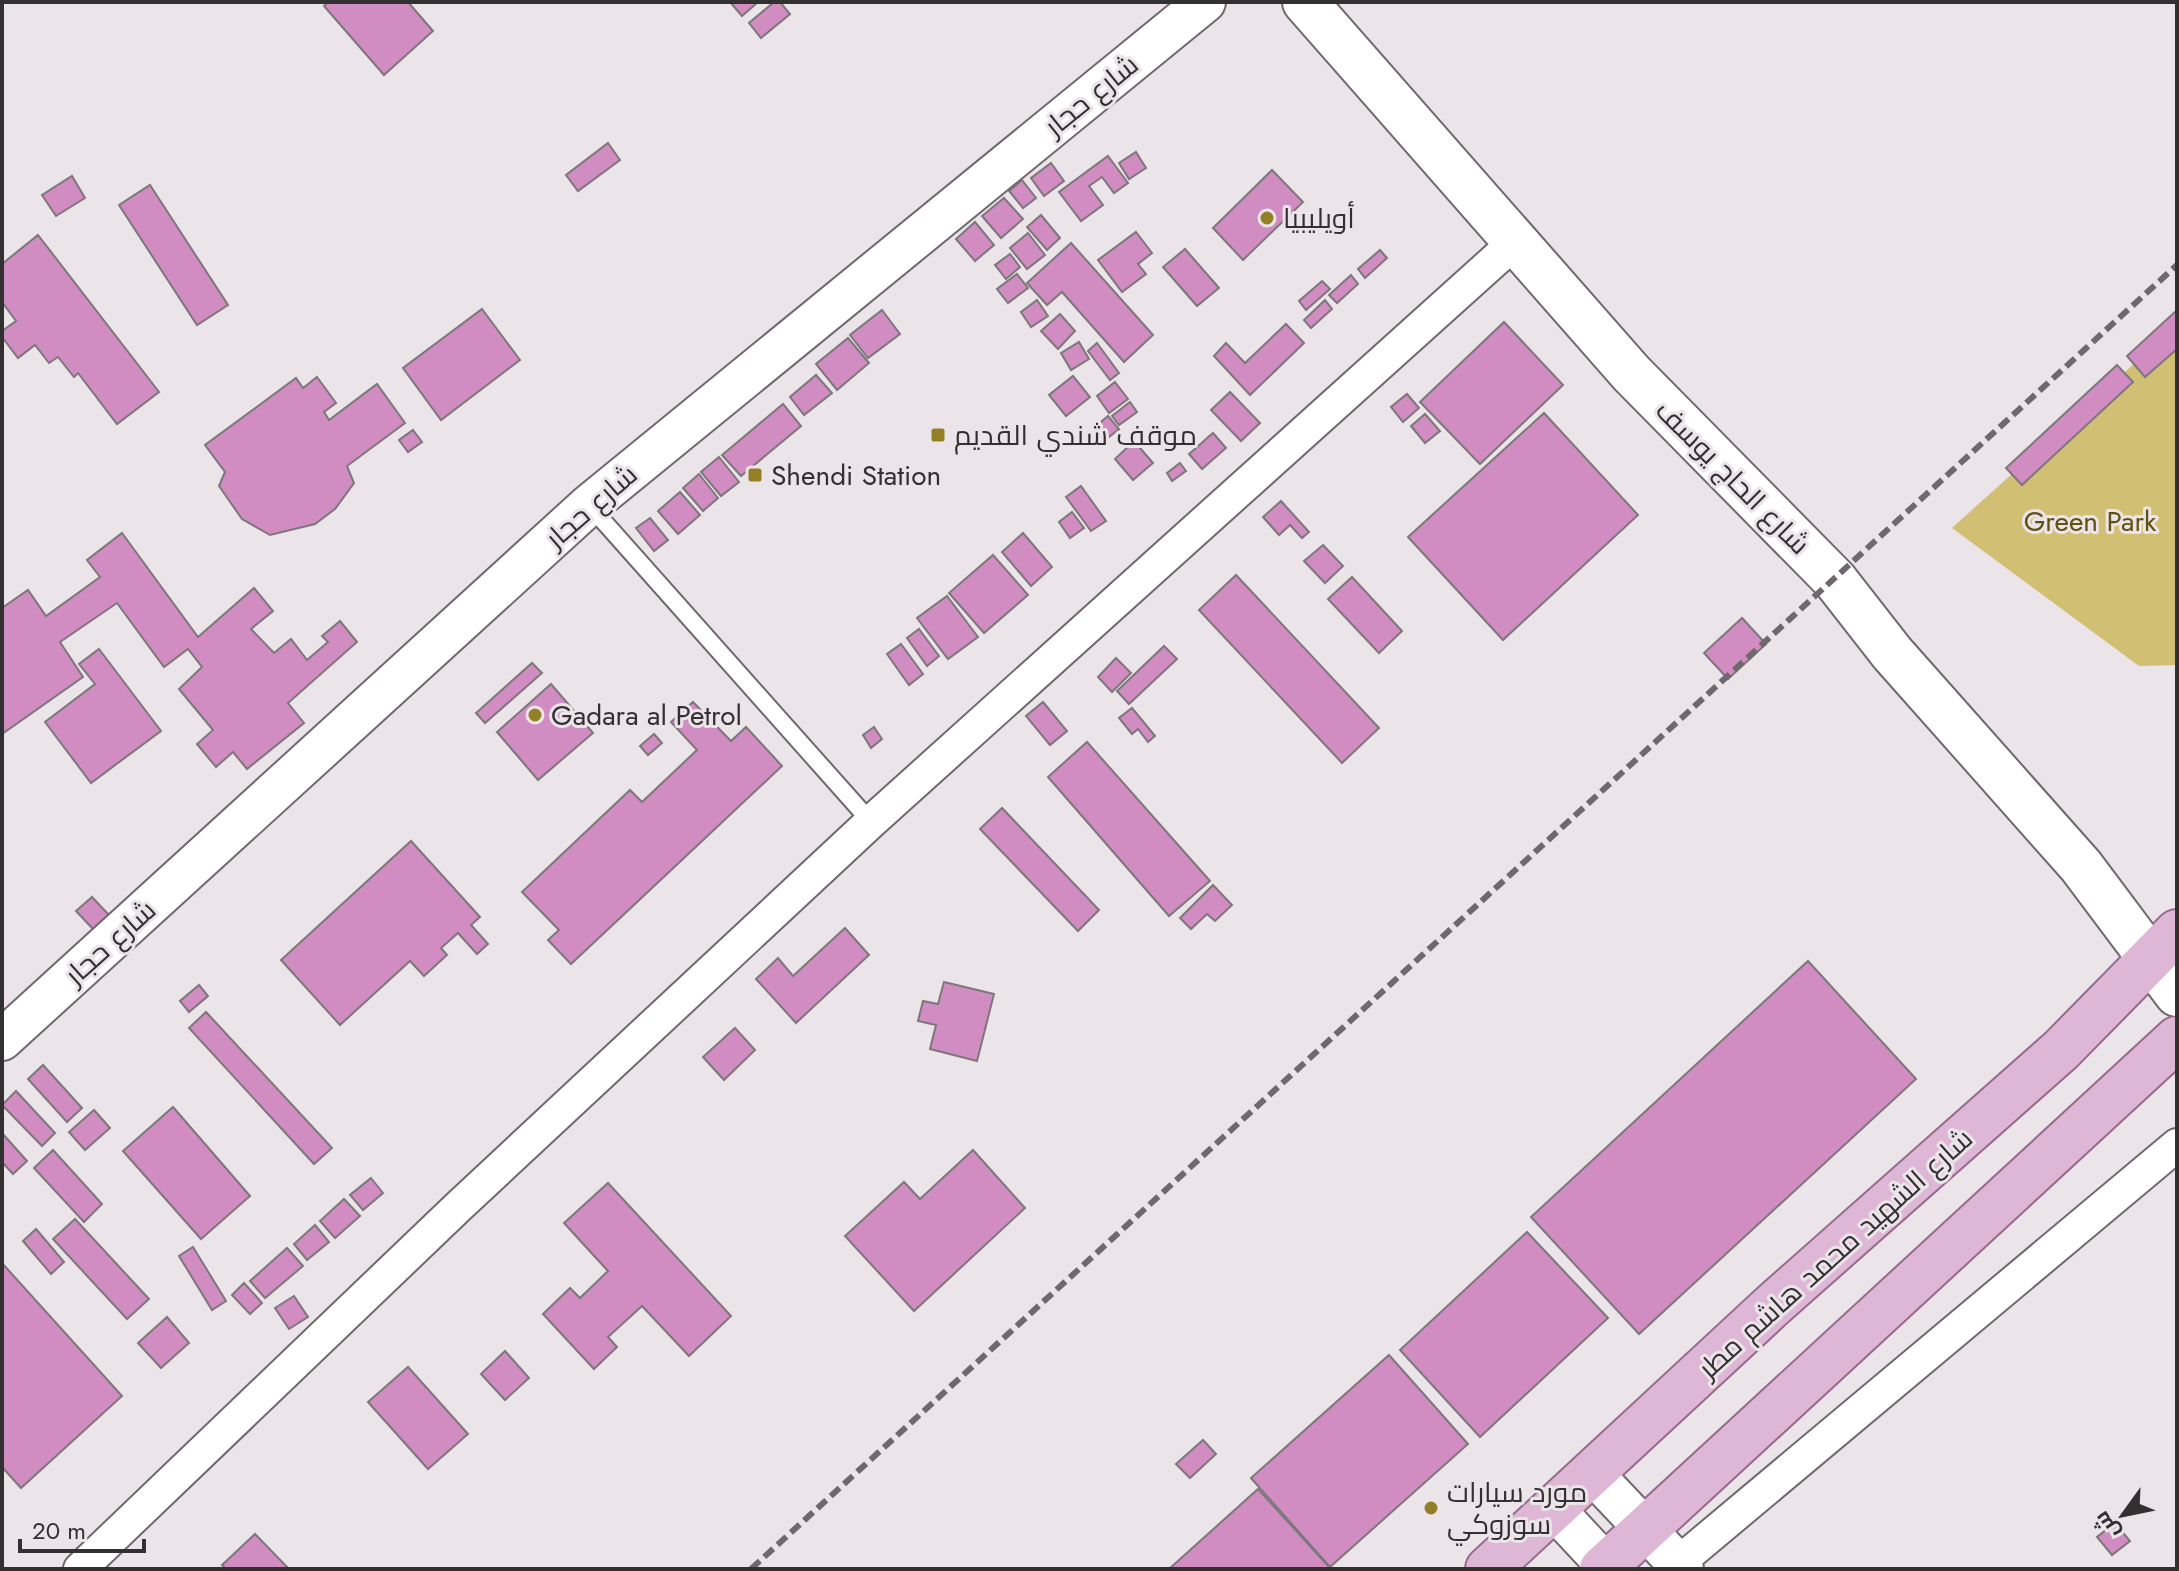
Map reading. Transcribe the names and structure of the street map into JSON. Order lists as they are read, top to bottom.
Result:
{
  "streets": {
    "main road": ["شارع الحاج يوسف", "شارع الشهيد محمد هاشم مطر"],
    "street": ["شارع حجار"]
  },
  "crossings": [
    ["شارع الحاج يوسف", "شارع الشهيد محمد هاشم مطر"]
  ],
  "parks": ["Green Park"],
  "places": {
    "other": ["أويليبيا", "Gadara al Petrol", "مورد سيارات سوزوكي"],
    "transit": ["موقف شندي القديم", "Shendi Station"]
  },
  "scale_bar": "20 m",
  "north": "bottom left"
}
